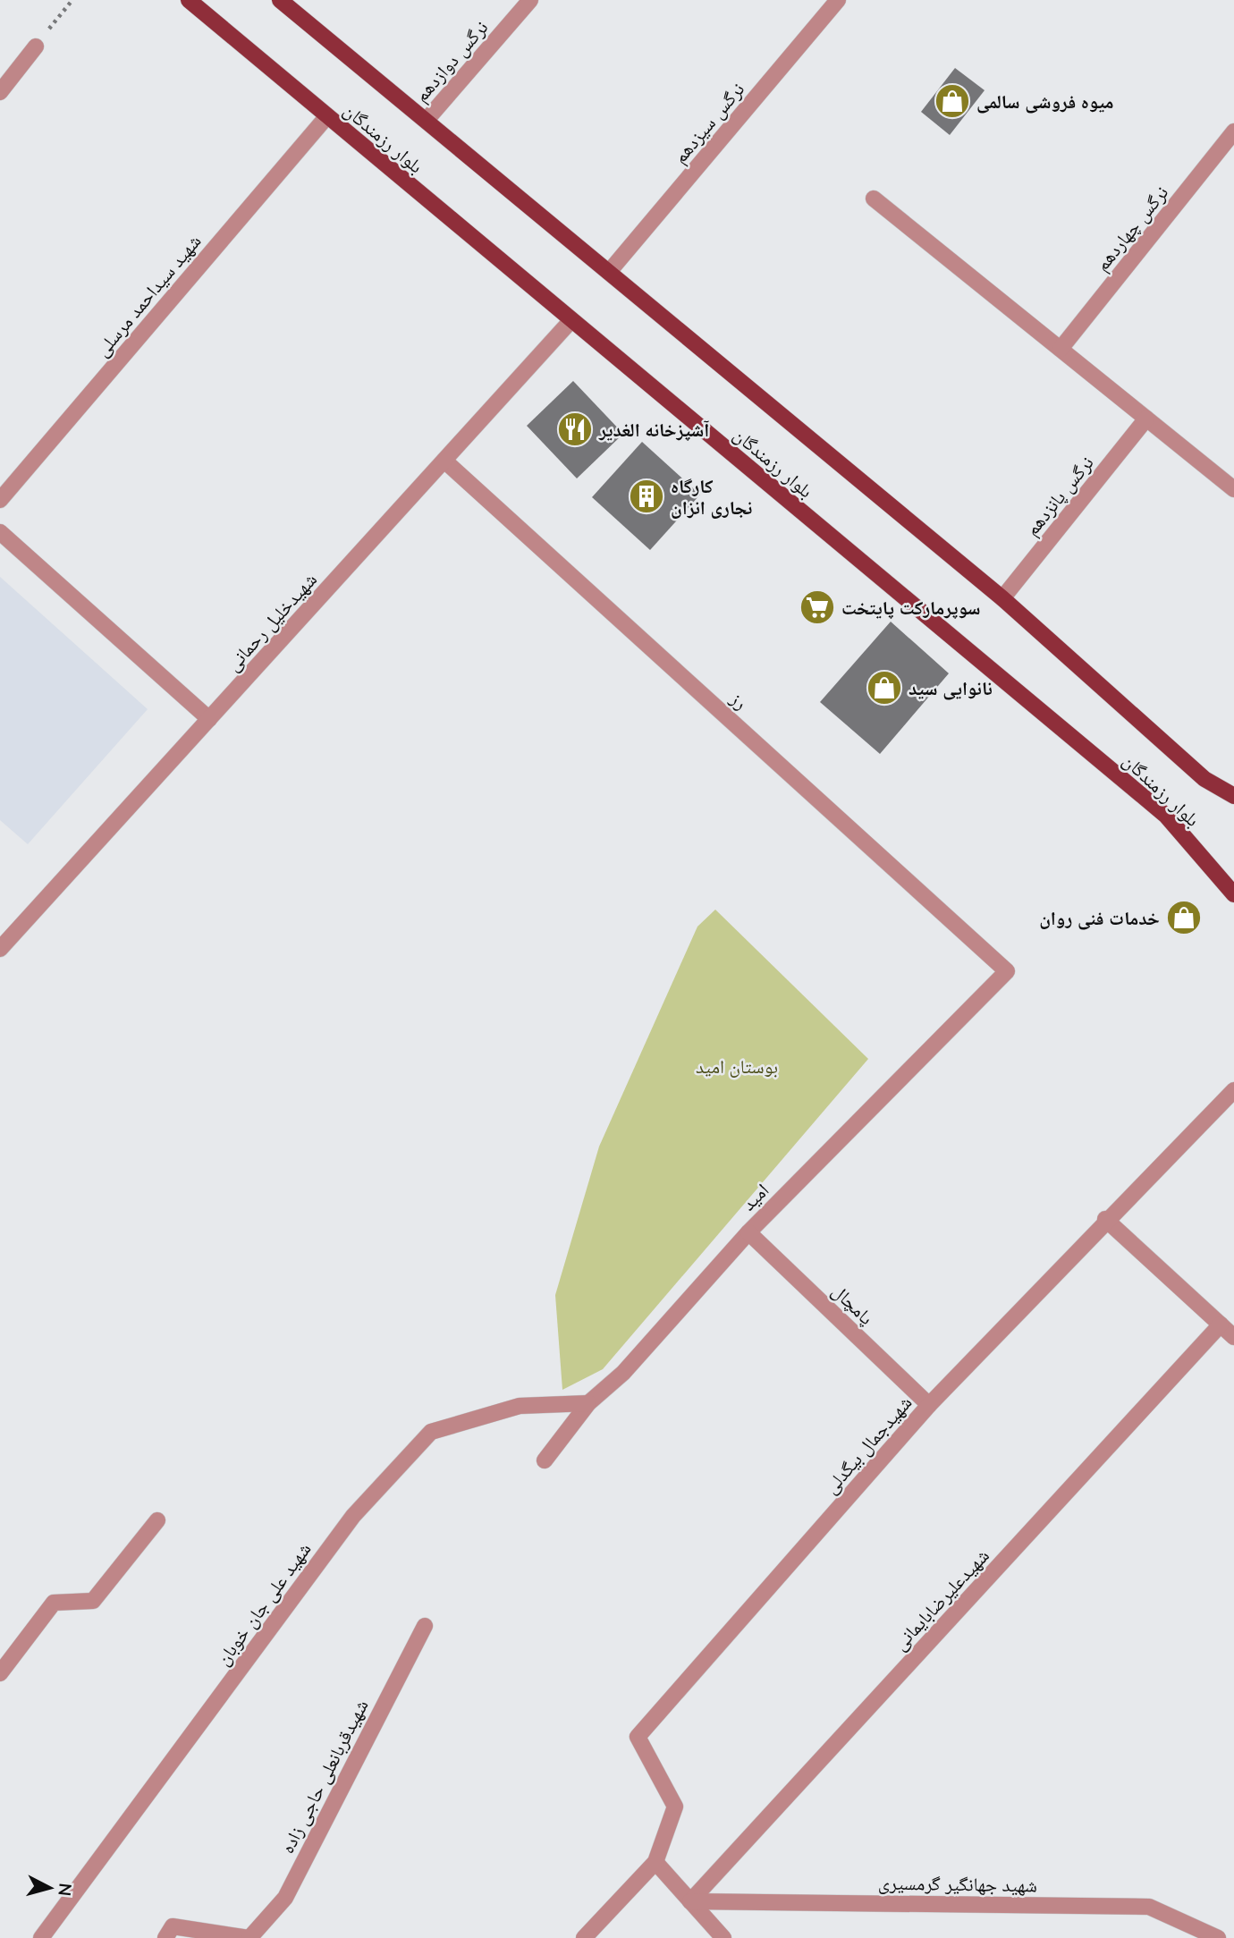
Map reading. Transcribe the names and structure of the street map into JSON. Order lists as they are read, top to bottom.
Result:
{
  "streets": {
    "main road": ["بلوار رزمندگان"],
    "street": [
      "نرگس دوازدهم",
      "نرگس سیزدهم",
      "نرگس چهاردهم",
      "شهید سیداحمد مرسلی",
      "نرگس پانزدهم",
      "شهیدخلیل رحمانی",
      "رز",
      "امید",
      "پامچال",
      "شهیدجمال بیگدلی",
      "شهیدعلیرضابایمانی",
      "شهید علی جان خوبان",
      "شهیدقربانعلی حاجی زاده",
      "شهید جهانگیر گرمسیری"
    ]
  },
  "crossings": [
    ["نرگس دوازدهم", "بلوار رزمندگان"],
    ["نرگس سیزدهم", "بلوار رزمندگان"],
    ["بلوار رزمندگان", "شهید سیداحمد مرسلی"],
    ["بلوار رزمندگان", "نرگس پانزدهم"],
    ["بلوار رزمندگان", "شهیدخلیل رحمانی"],
    ["شهیدخلیل رحمانی", "رز"],
    ["رز", "امید"],
    ["امید", "پامچال"],
    ["امید", "شهید علی جان خوبان"],
    ["پامچال", "شهیدجمال بیگدلی"],
    ["شهیدعلیرضابایمانی", "شهید جهانگیر گرمسیری"]
  ],
  "parks": ["بوستان امید"],
  "places": {
    "shop": ["میوه فروشی سالمی", "نانوایی سید", "خدمات فنی روان"],
    "restaurant": ["آشپزخانه الغدیر"],
    "building": ["کارگاه نجاری انزان"],
    "supermarket": ["سوپرمارکت پایتخت"]
  },
  "north": "right"
}
